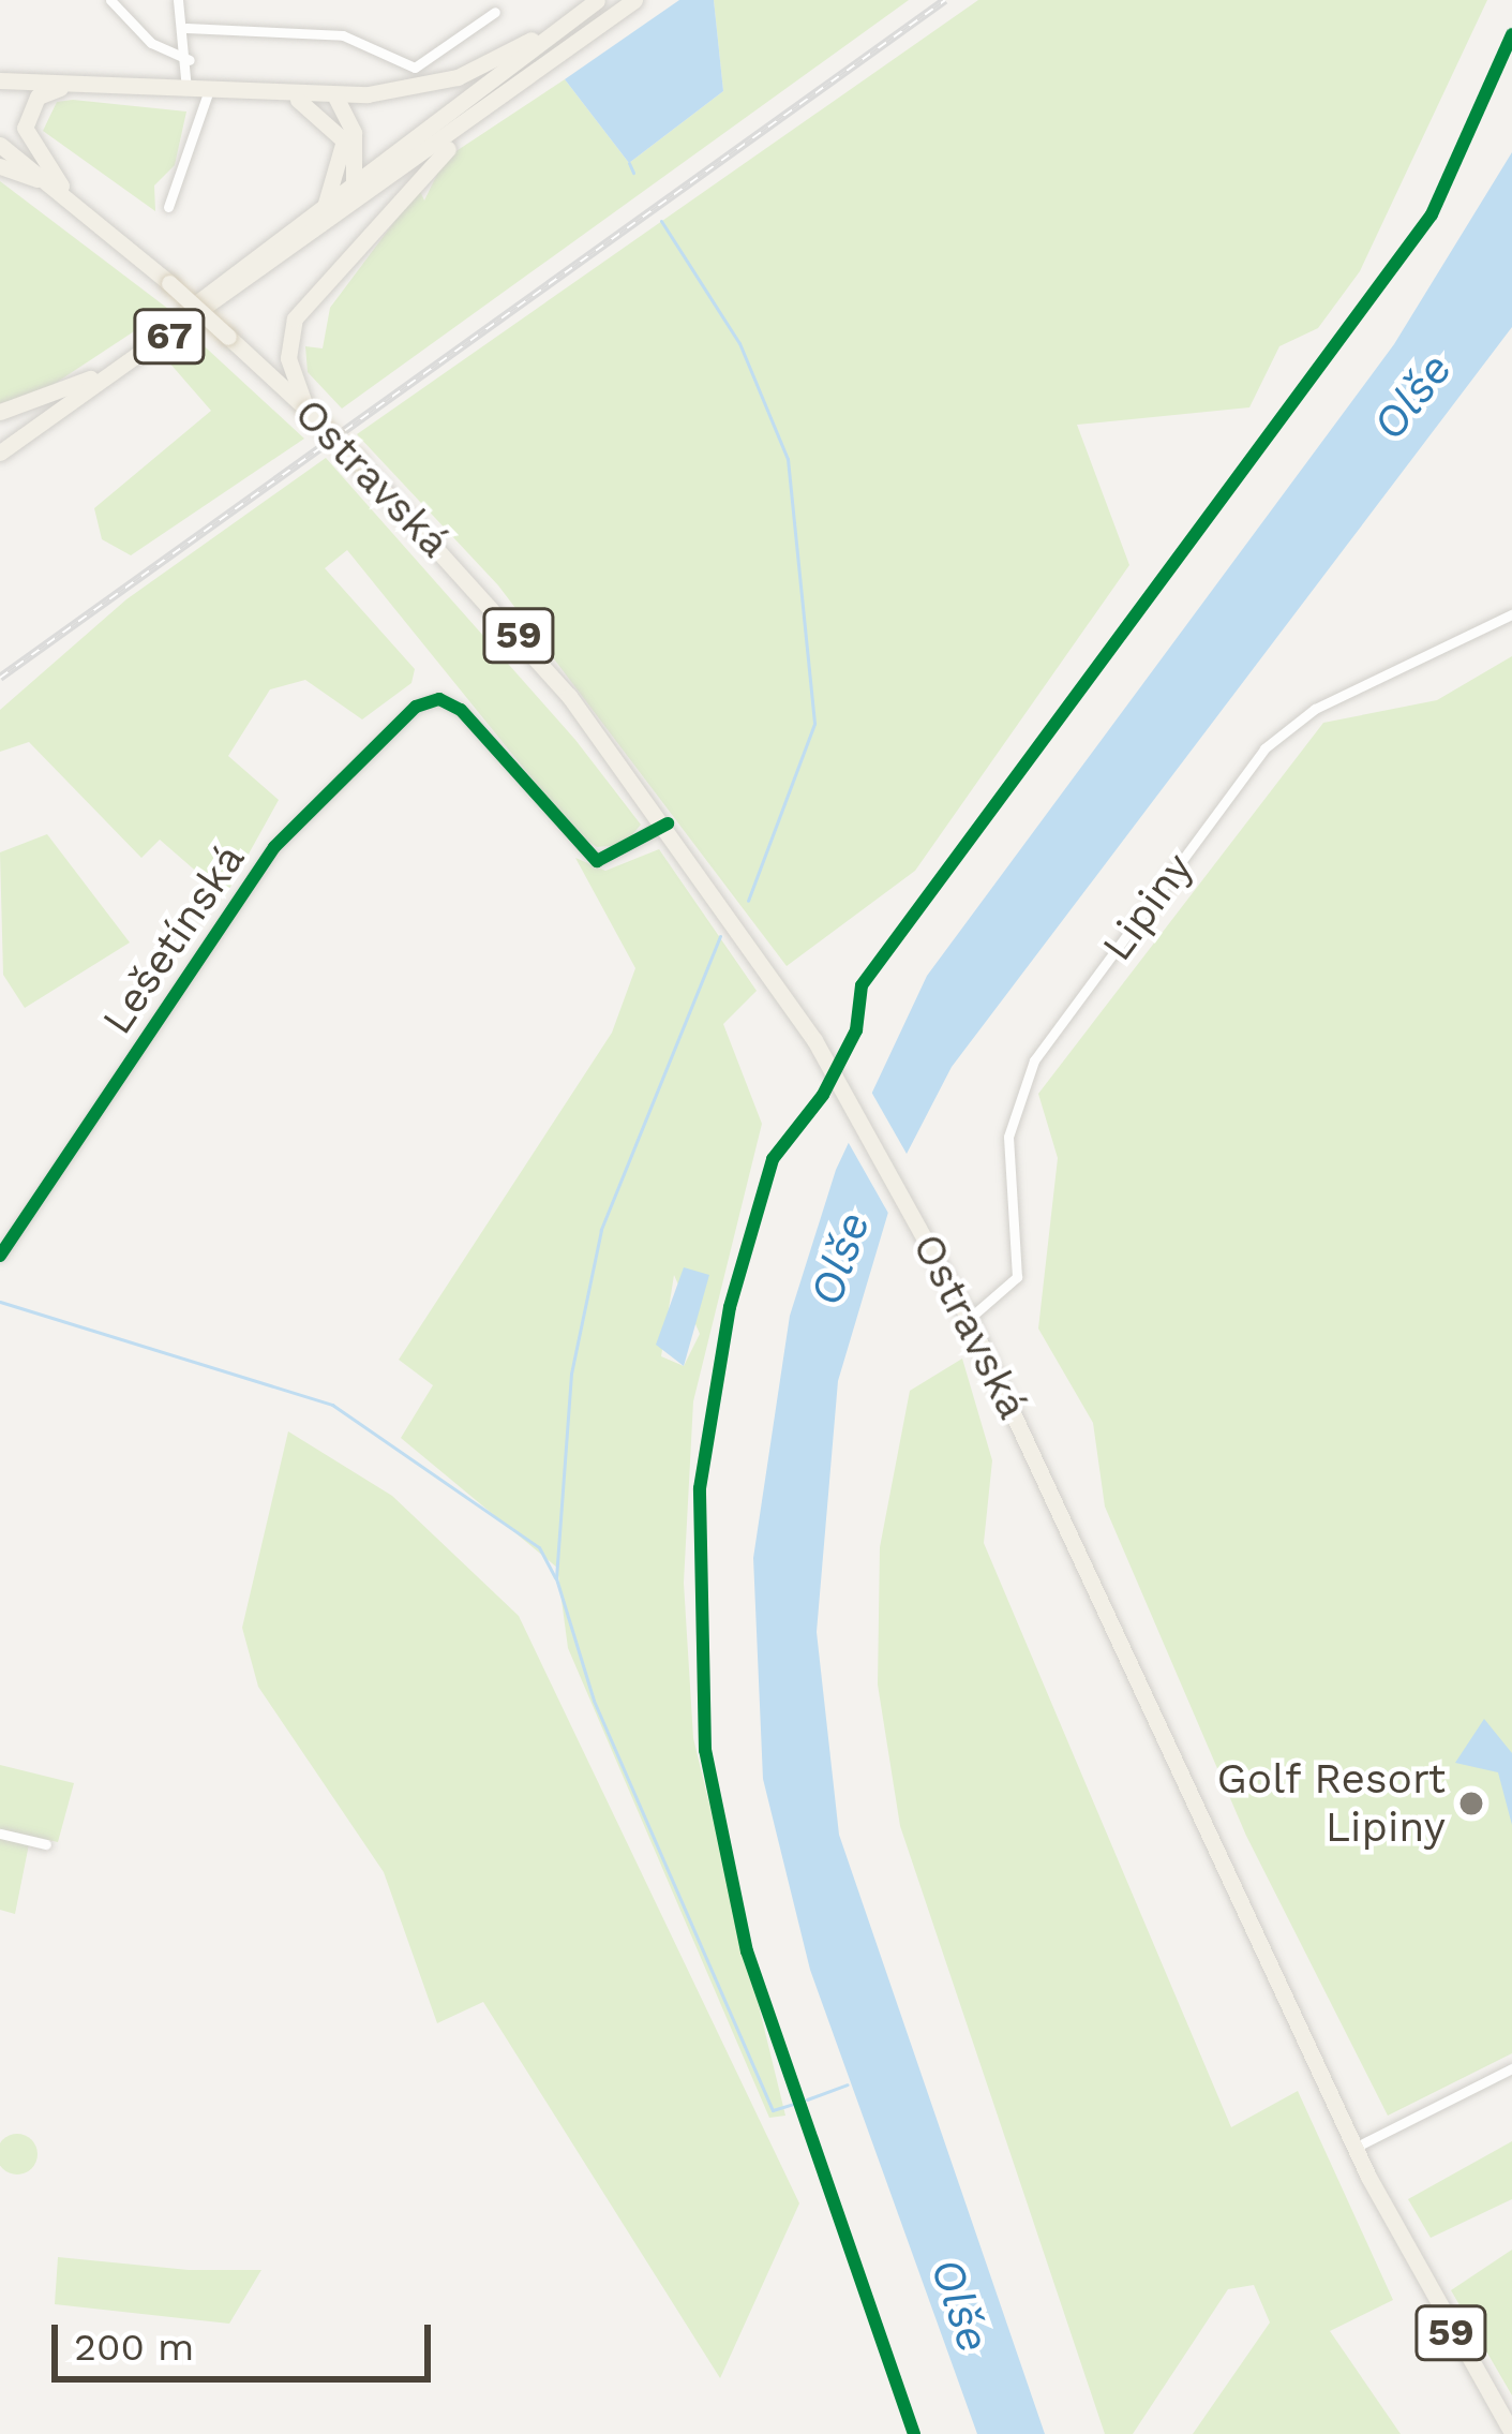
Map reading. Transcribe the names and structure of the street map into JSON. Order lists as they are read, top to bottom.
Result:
{
  "streets": {
    "main road": ["67", "Ostravská", "59"],
    "street": ["Lipiny", "Lešetínská"]
  },
  "crossings": [
    ["Ostravská", "Lipiny"],
    ["Ostravská", "Lešetínská"]
  ],
  "water": ["Olše"],
  "places": ["Golf Resort Lipiny"],
  "scale_bar": "200 m"
}
